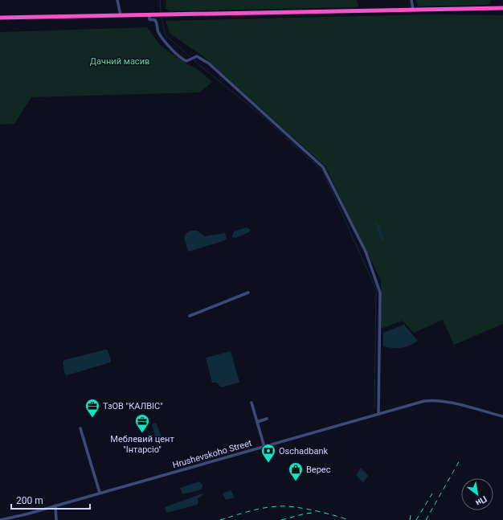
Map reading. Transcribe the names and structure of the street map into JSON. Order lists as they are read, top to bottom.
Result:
{
  "streets": {
    "street": ["Hrushevskoho Street"]
  },
  "parks": ["Дачний масив"],
  "places": {
    "office": ["ТзОВ \"КАЛВІС\"", "Меблевий цент \"Інтарсіо\""],
    "bank": ["Oschadbank"],
    "shop": ["Верес"]
  },
  "scale_bar": "200 m",
  "north": "bottom right"
}
